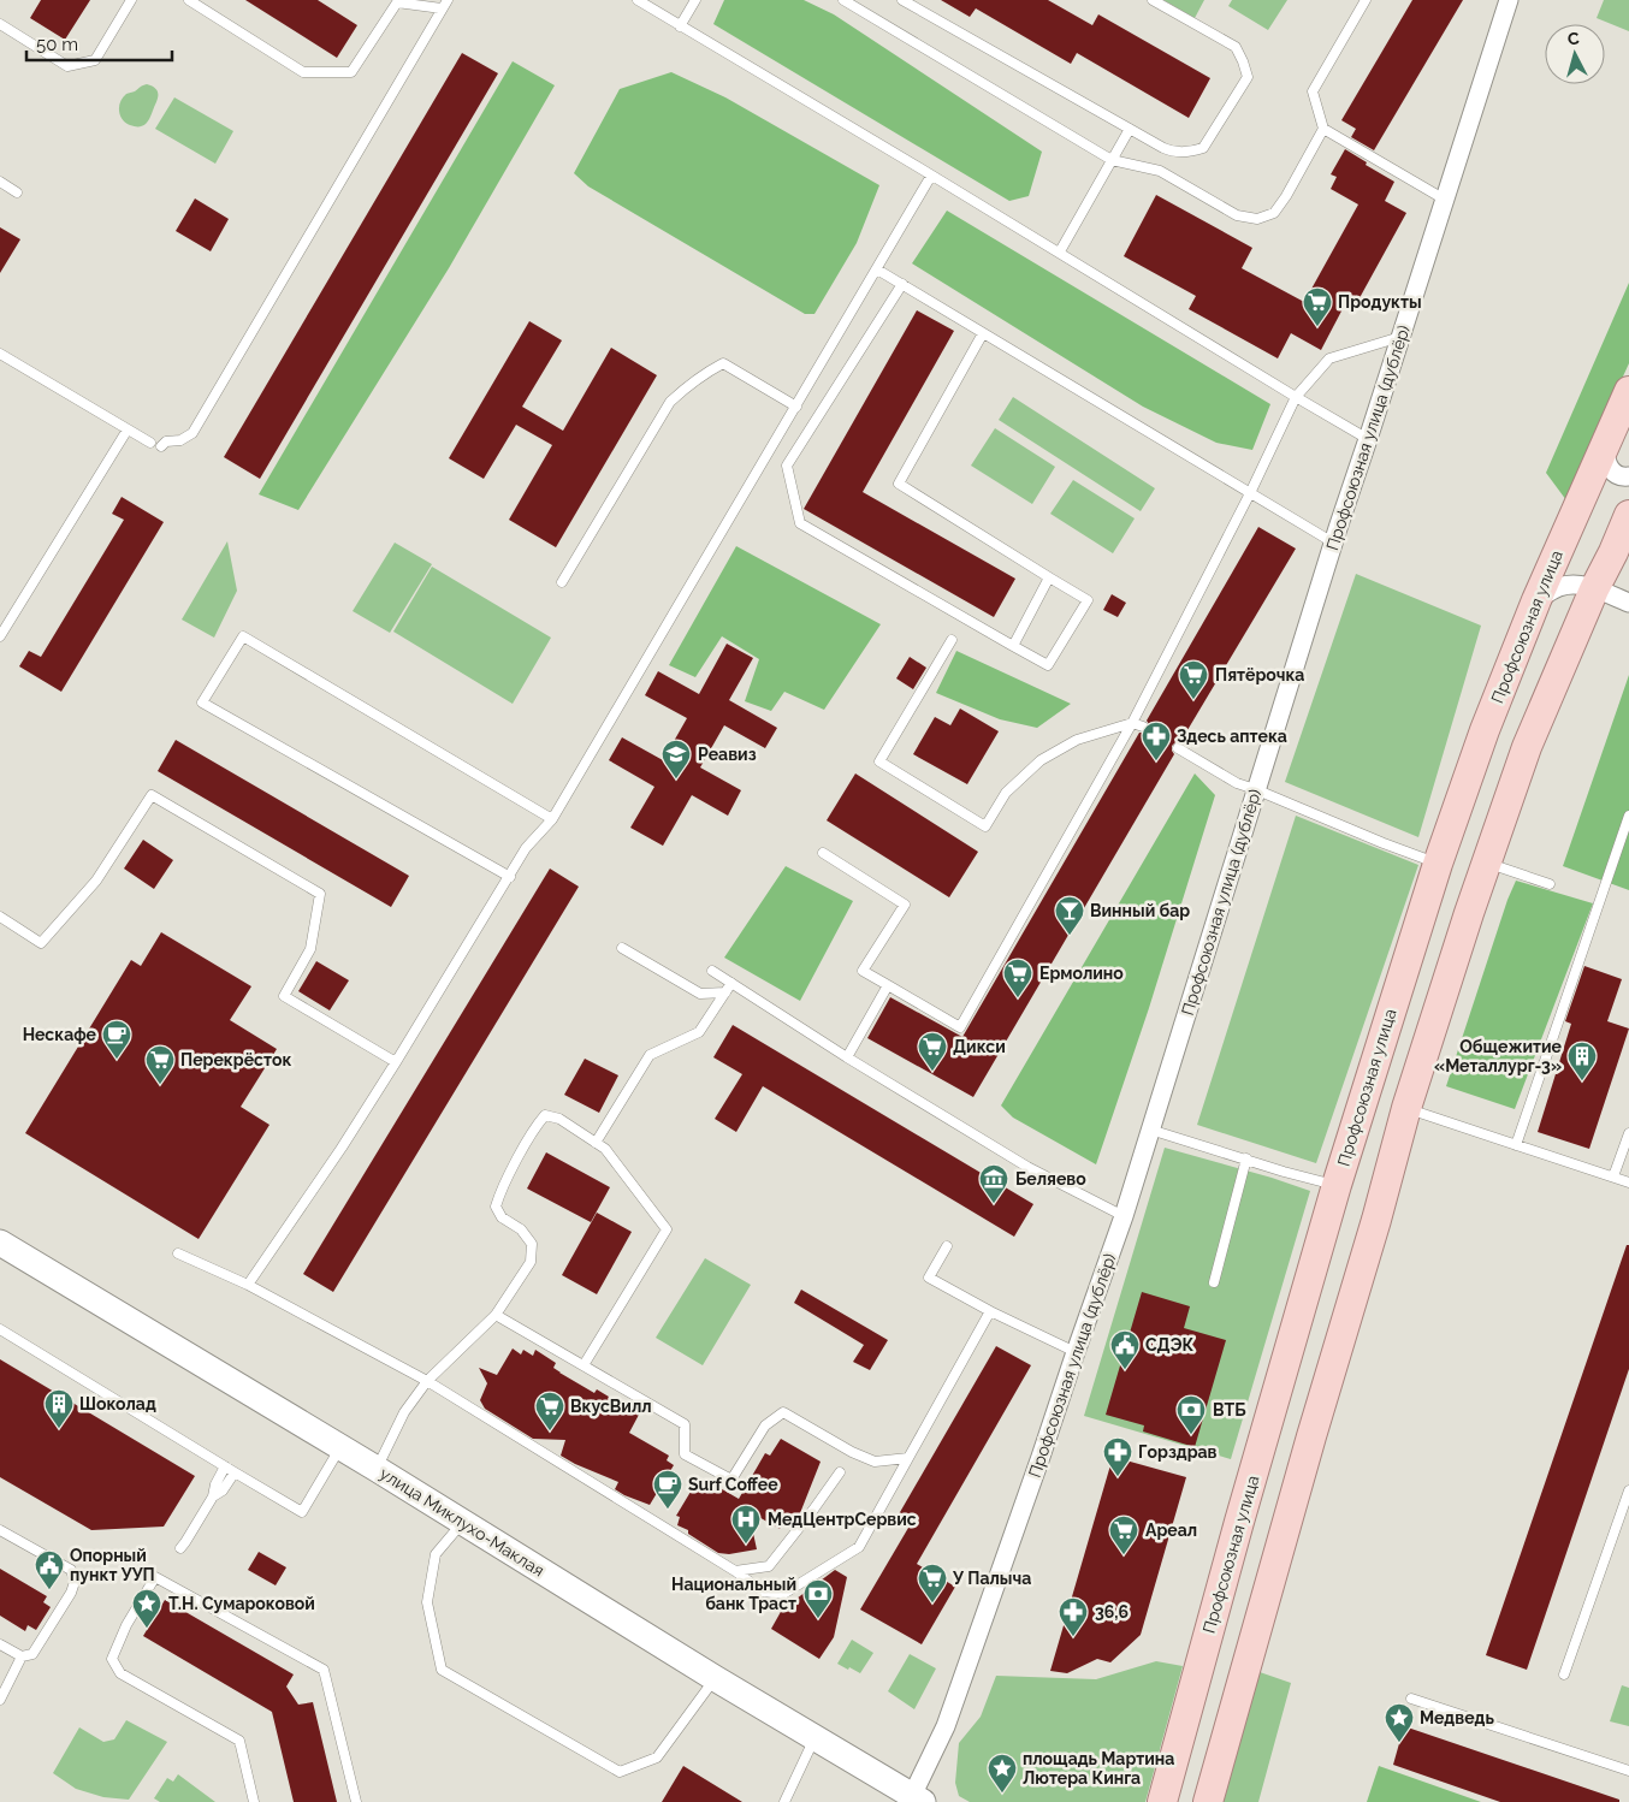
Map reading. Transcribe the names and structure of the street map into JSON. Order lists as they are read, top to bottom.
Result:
{
  "streets": {
    "main road": ["Профсоюзная улица", "улица Миклухо-Маклая"],
    "street": ["Профсоюзная улица (дублёр)"]
  },
  "crossings": [
    ["Профсоюзная улица (дублёр)", "улица Миклухо-Маклая"]
  ],
  "places": {
    "supermarket": [
      "Продукты",
      "Пятёрочка",
      "Ермолино",
      "Дикси",
      "Перекрёсток",
      "ВкусВилл",
      "Ареал",
      "У Палыча"
    ],
    "pharmacy": ["Здесь аптека", "Горздрав", "36,6"],
    "school or university": ["Реавиз"],
    "bar": ["Винный бар"],
    "cafe": ["Нескафе", "Surf Coffee"],
    "building": ["Общежитие «Металлург-3»", "Шоколад"],
    "museum": ["Беляево"],
    "public building": ["СДЭК", "Опорный пункт УУП"],
    "bank": ["ВТБ", "Национальный банк Траст"],
    "hospital": ["МедЦентрСервис"],
    "place": ["Т.Н. Сумароковой", "Медведь", "площадь Мартина Лютера Кинга"]
  },
  "scale_bar": "50 m",
  "north": "top"
}
